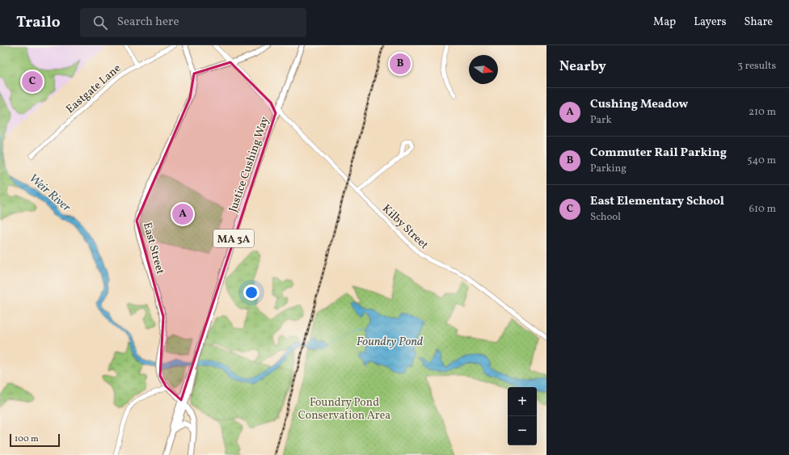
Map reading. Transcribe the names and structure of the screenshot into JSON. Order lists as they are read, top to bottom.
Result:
{
  "streets": {
    "main road": ["Justice Cushing Way", "MA 3A", "East Street"],
    "street": ["Eastgate Lane", "Kilby Street"]
  },
  "crossings": [
    ["Justice Cushing Way", "Kilby Street"],
    ["Justice Cushing Way", "East Street"]
  ],
  "water": ["Weir River", "Foundry Pond"],
  "parks": ["Foundry Pond Conservation Area"],
  "scale_bar": "100 m",
  "north": "right",
  "page": {
    "header": "Trailo",
    "search": "Search here",
    "nav": ["Map", "Layers", "Share"],
    "heading": ["Nearby", "3 results"],
    "pins": ["B", "C", "A"],
    "list": [
      {
        "mark": "A",
        "name": "Cushing Meadow",
        "note": "Park",
        "value": "210 m"
      },
      {
        "mark": "B",
        "name": "Commuter Rail Parking",
        "note": "Parking",
        "value": "540 m"
      },
      {
        "mark": "C",
        "name": "East Elementary School",
        "note": "School",
        "value": "610 m"
      }
    ],
    "map_buttons": ["+", "−"],
    "scale": "100 m"
  }
}
